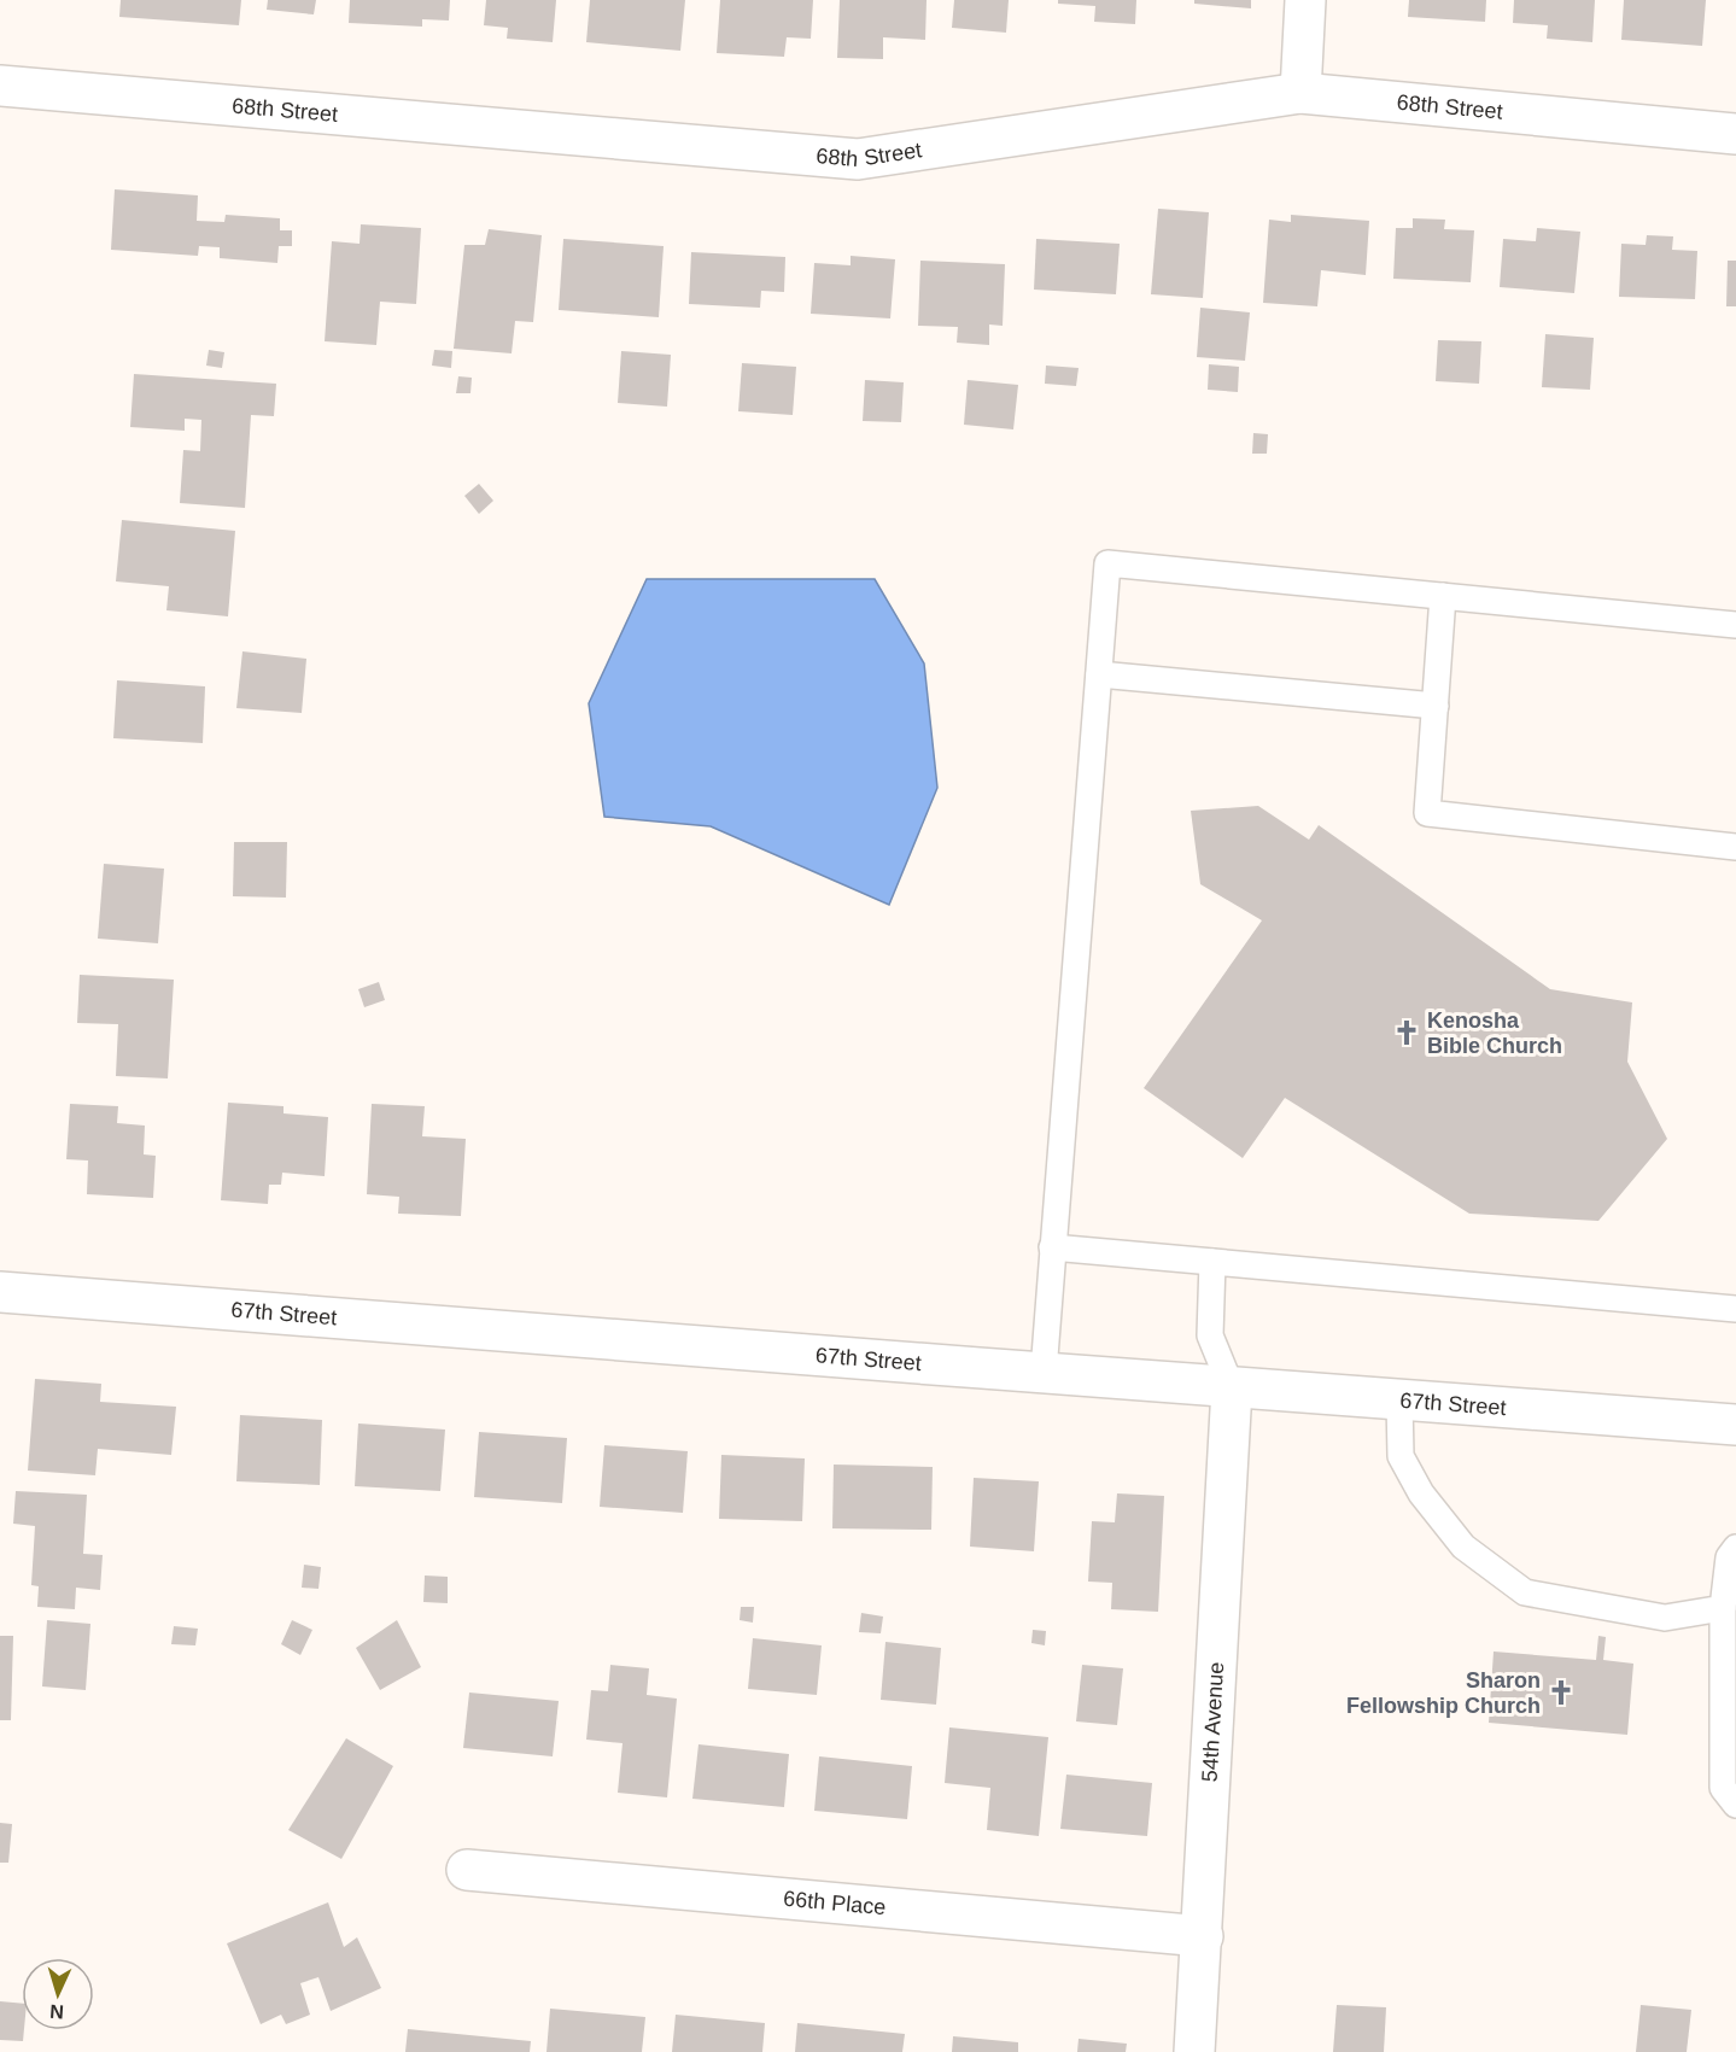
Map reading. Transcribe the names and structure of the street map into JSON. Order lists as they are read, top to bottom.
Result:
{
  "streets": {
    "street": [
      "68th Street",
      "67th Street",
      "54th Avenue",
      "66th Place"
    ]
  },
  "crossings": [
    ["67th Street", "54th Avenue"],
    ["54th Avenue", "66th Place"]
  ],
  "places": {
    "church": ["Kenosha Bible Church", "Sharon Fellowship Church"]
  },
  "north": "bottom"
}
